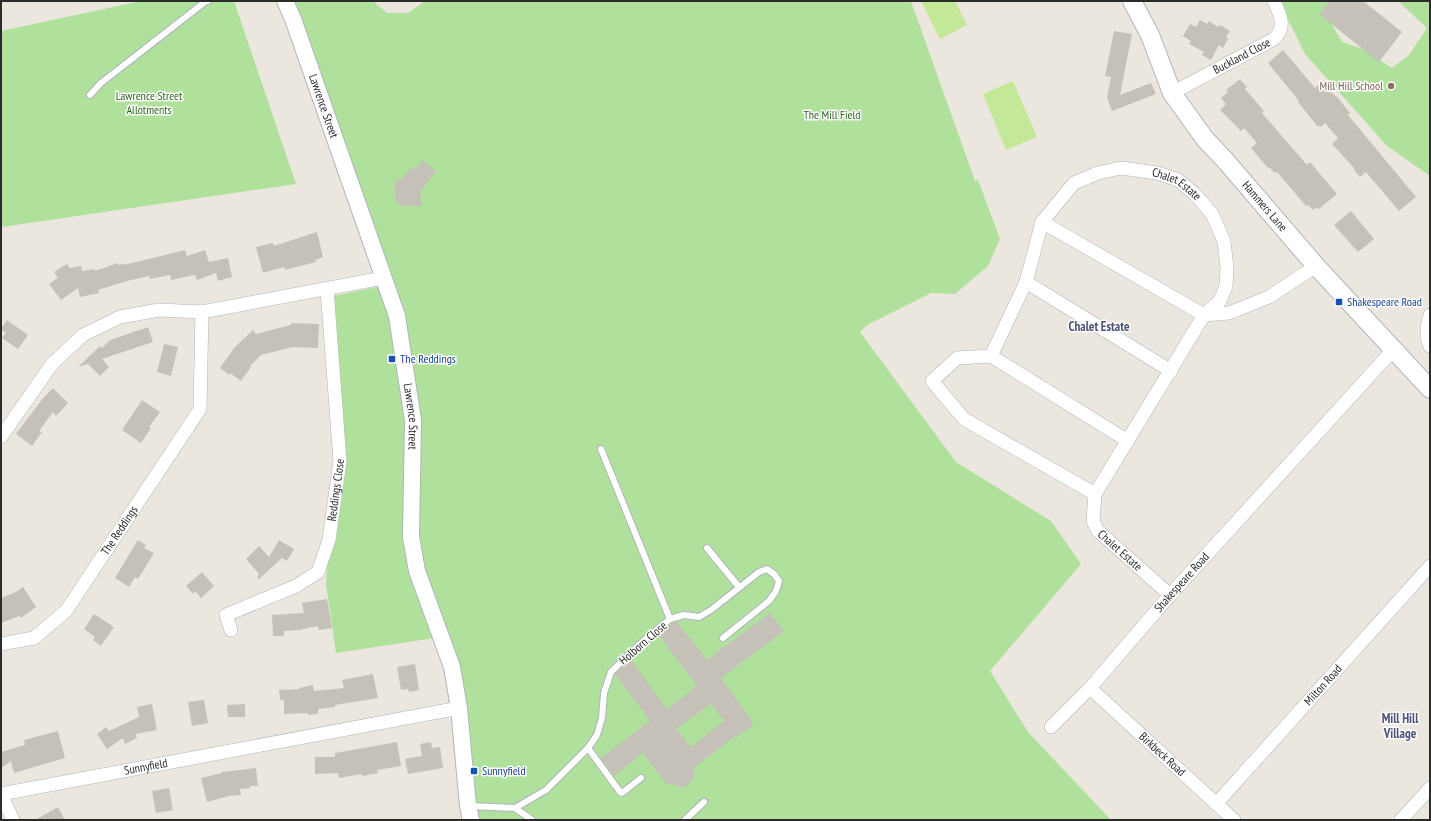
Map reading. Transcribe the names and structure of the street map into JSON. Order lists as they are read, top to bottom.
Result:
{
  "streets": {
    "main road": ["Hammers Lane"],
    "street": [
      "Buckland Close",
      "Lawrence Street",
      "Chalet Estate",
      "Reddings Close",
      "The Reddings",
      "Shakespeare Road",
      "Milton Road",
      "Birkbeck Road",
      "Sunnyfield"
    ],
    "lane": ["Holborn Close"]
  },
  "crossings": [
    ["Buckland Close", "Hammers Lane"],
    ["Lawrence Street", "Sunnyfield"],
    ["Chalet Estate", "Shakespeare Road"],
    ["Hammers Lane", "Shakespeare Road"],
    ["Shakespeare Road", "Birkbeck Road"],
    ["Milton Road", "Birkbeck Road"]
  ],
  "districts": ["Chalet Estate", "Mill Hill Village"],
  "parks": ["Lawrence Street Allotments", "The Mill Field"],
  "places": {
    "other": ["Mill Hill School"],
    "transit": ["Shakespeare Road", "The Reddings", "Sunnyfield"]
  }
}
